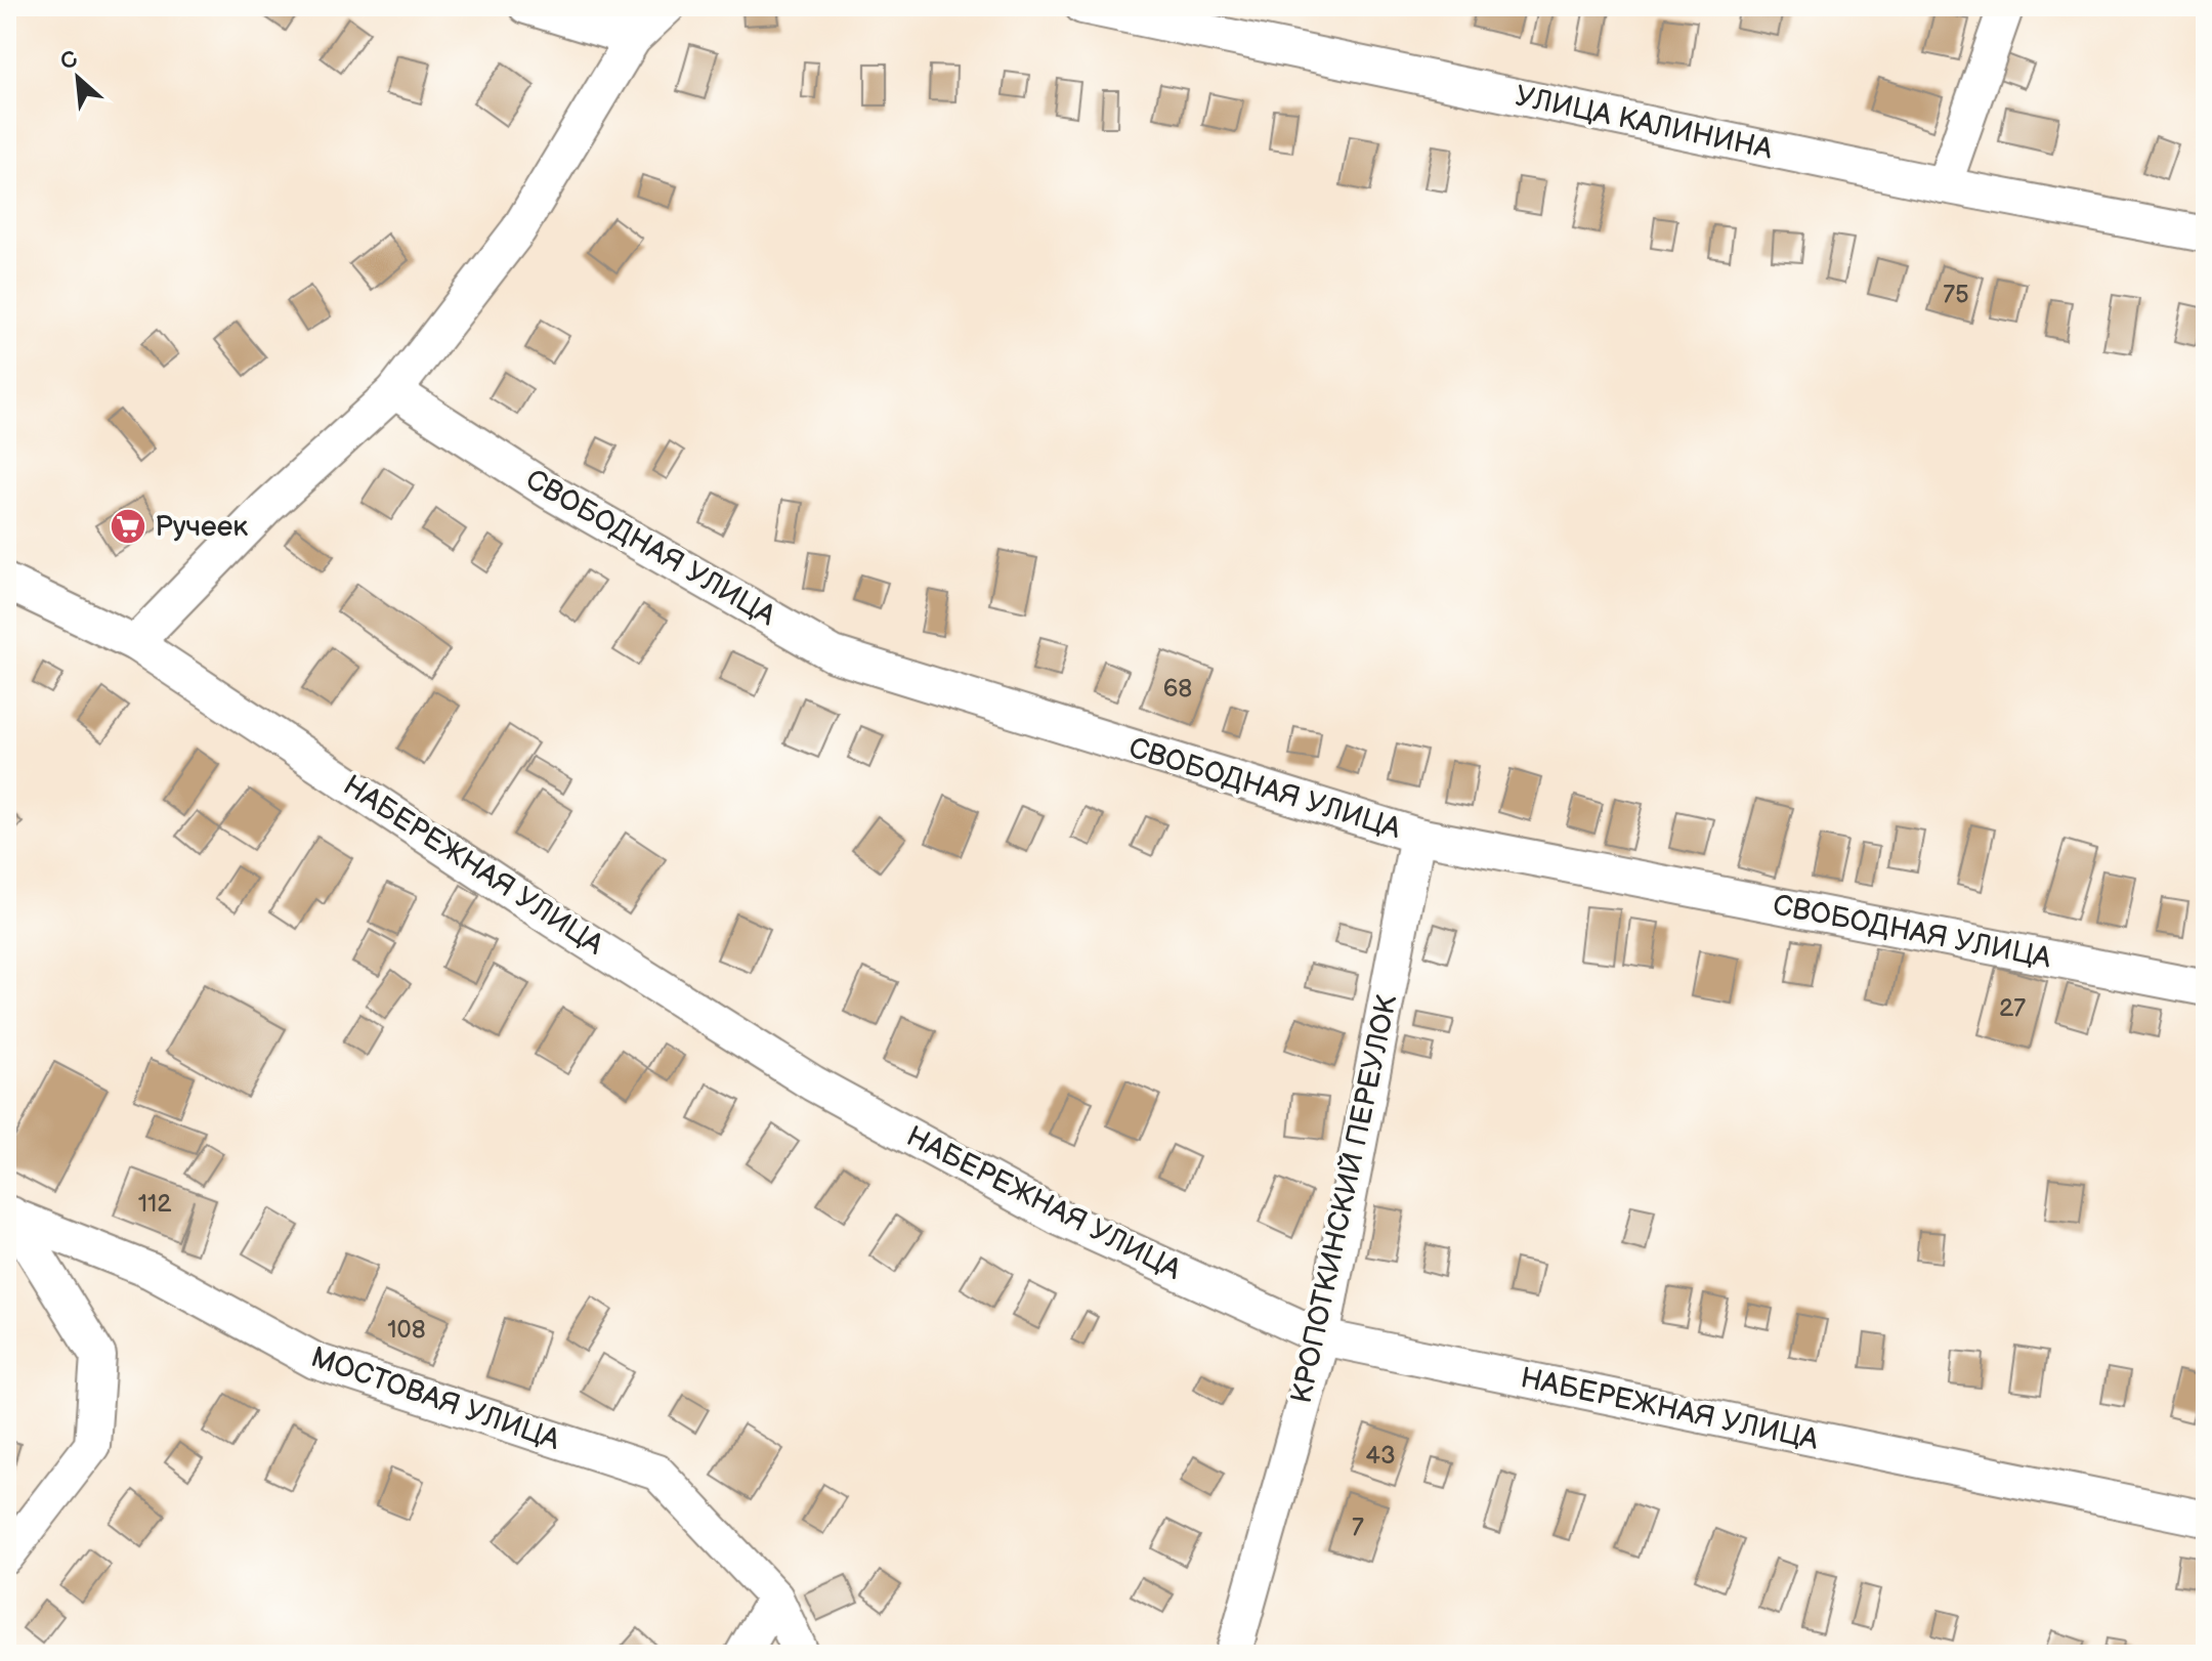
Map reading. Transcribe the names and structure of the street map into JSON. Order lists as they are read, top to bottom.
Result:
{
  "streets": {
    "street": [
      "УЛИЦА КАЛИНИНА",
      "СВОБОДНАЯ УЛИЦА",
      "НАБЕРЕЖНАЯ УЛИЦА",
      "КРОПОТКИНСКИЙ ПЕРЕУЛОК",
      "МОСТОВАЯ УЛИЦА"
    ]
  },
  "crossings": [
    ["СВОБОДНАЯ УЛИЦА", "КРОПОТКИНСКИЙ ПЕРЕУЛОК"],
    ["НАБЕРЕЖНАЯ УЛИЦА", "КРОПОТКИНСКИЙ ПЕРЕУЛОК"]
  ],
  "places": {
    "supermarket": ["Ручеек"]
  },
  "house_numbers": [
    "75",
    "68",
    "27",
    "112",
    "108",
    "43",
    "7"
  ],
  "north": "top left"
}
